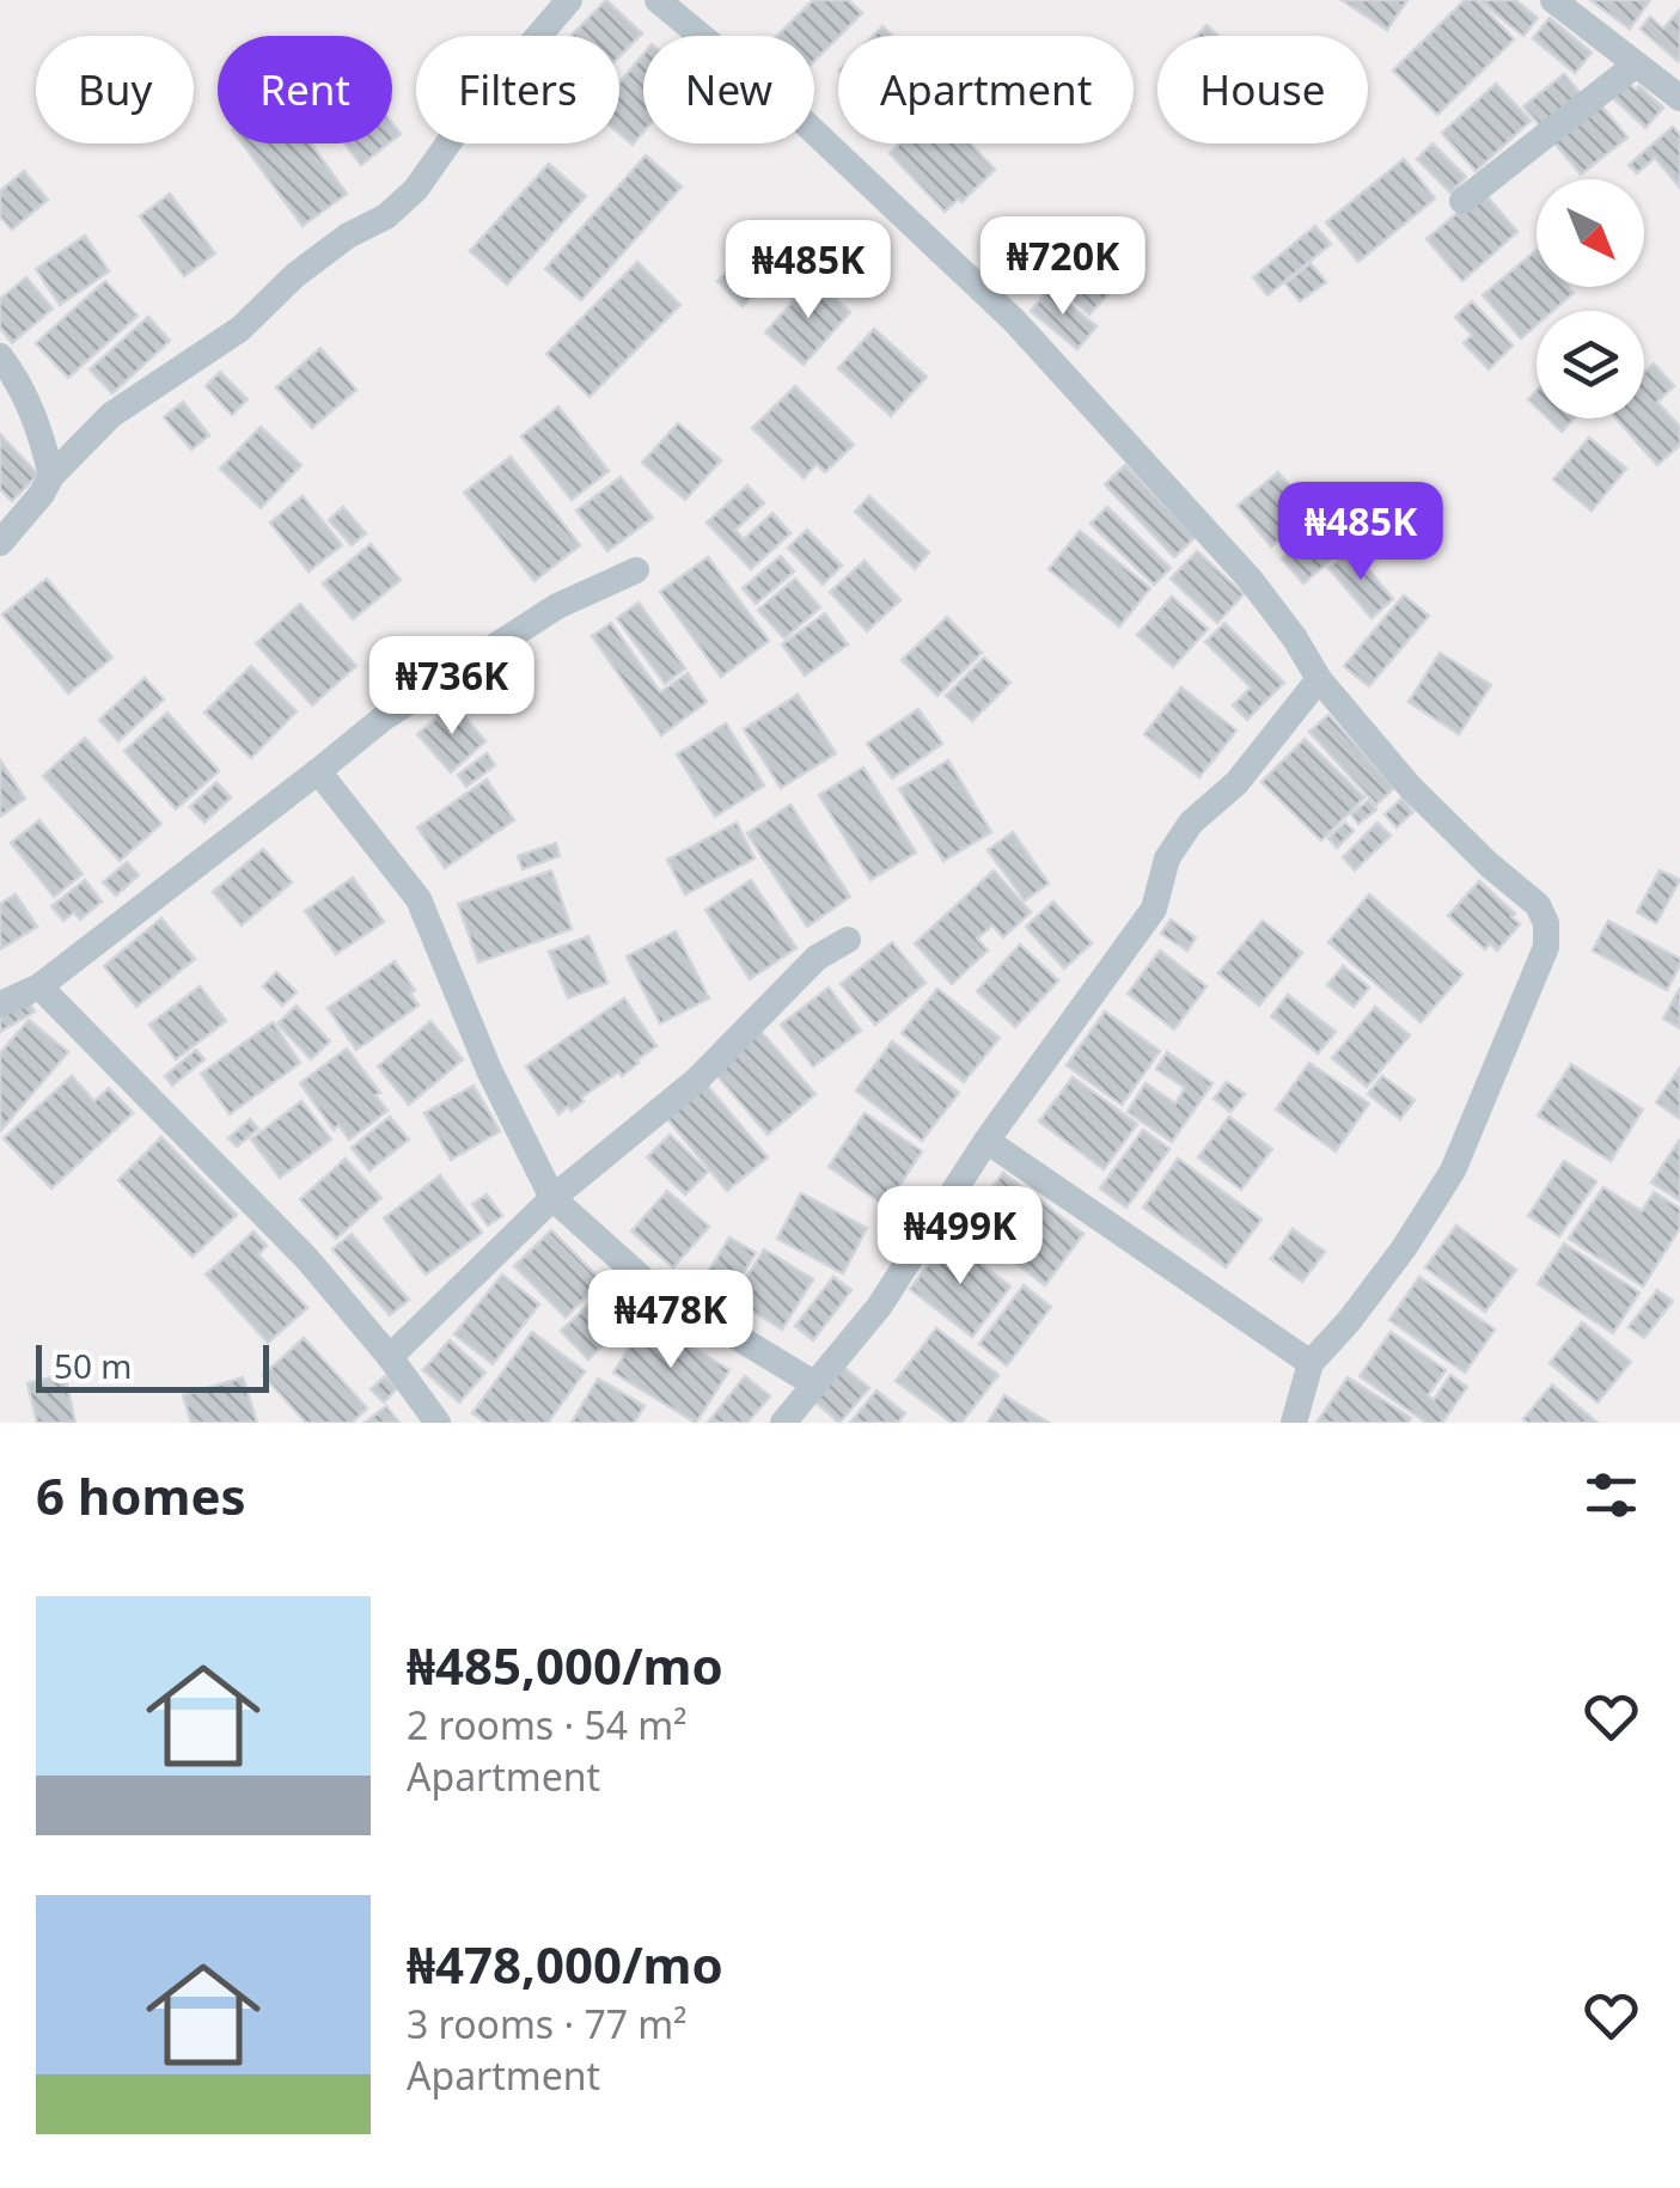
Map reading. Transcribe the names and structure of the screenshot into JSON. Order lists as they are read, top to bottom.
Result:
{
  "scale_bar": "50 m",
  "north": "bottom right",
  "page": {
    "chip": [
      "Buy",
      "Rent",
      "Filters",
      "New",
      "Apartment",
      "House"
    ],
    "price": [
      "₦720K",
      "₦485K",
      "₦485K",
      "₦736K",
      "₦499K",
      "₦478K"
    ],
    "scale": "50 m",
    "heading": "6 homes",
    "list": [
      {
        "name": "₦485,000/mo",
        "note": "2 rooms · 54 m² · Apartment"
      },
      {
        "name": "₦478,000/mo",
        "note": "3 rooms · 77 m² · Apartment"
      }
    ]
  }
}
